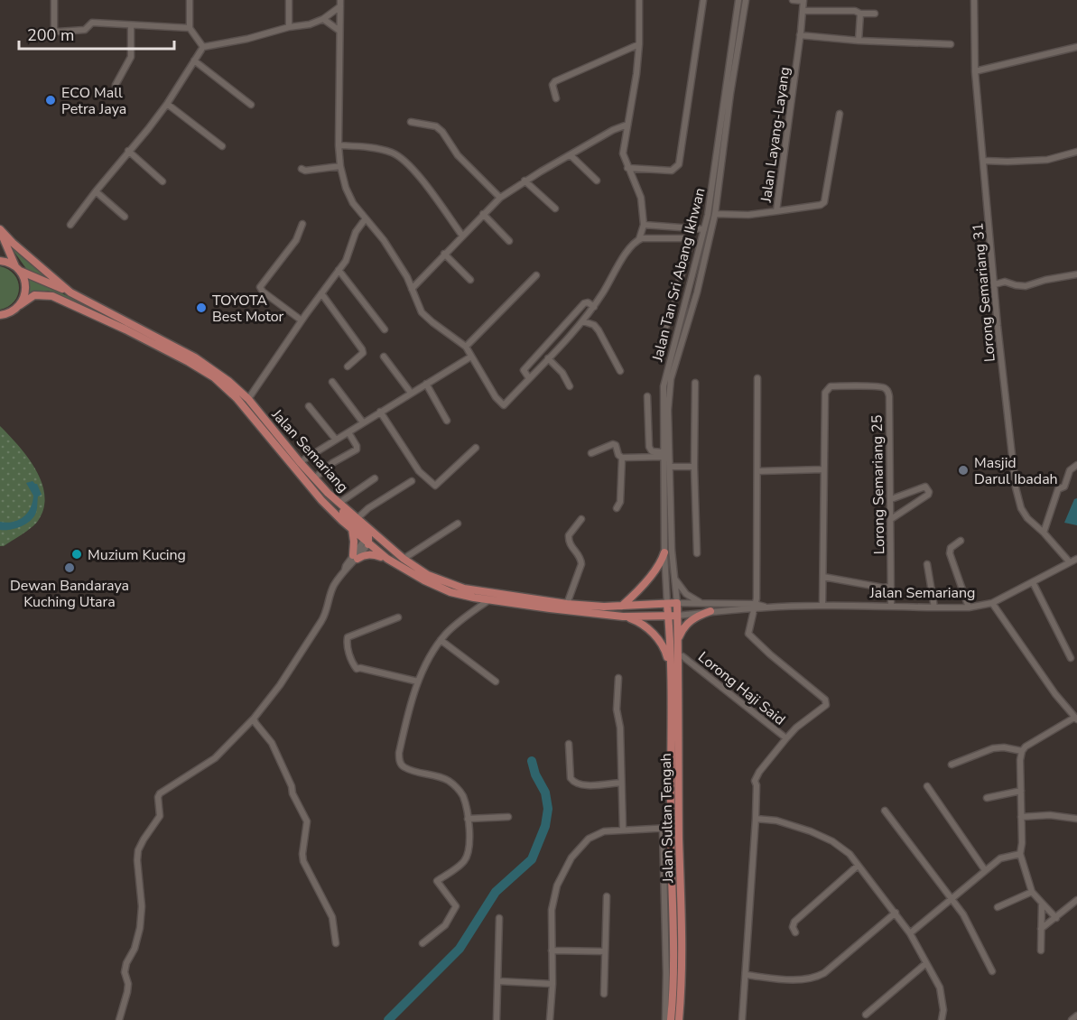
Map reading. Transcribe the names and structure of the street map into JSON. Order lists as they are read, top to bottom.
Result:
{
  "streets": {
    "main road": ["Jalan Semariang", "Jalan Sultan Tengah"],
    "street": [
      "Jalan Layang-Layang",
      "Jalan Tan Sri Abang Ikhwan",
      "Lorong Semariang 31",
      "Lorong Semariang 25",
      "Lorong Haji Said"
    ]
  },
  "crossings": [
    ["Jalan Layang-Layang", "Jalan Tan Sri Abang Ikhwan"],
    ["Lorong Semariang 31", "Jalan Semariang"],
    ["Jalan Semariang", "Lorong Semariang 25"],
    ["Jalan Semariang", "Jalan Sultan Tengah"]
  ],
  "places": [
    "ECO Mall Petra Jaya",
    "TOYOTA Best Motor",
    "Masjid Darul Ibadah",
    "Muzium Kucing",
    "Dewan Bandaraya Kuching Utara"
  ],
  "scale_bar": "200 m"
}
